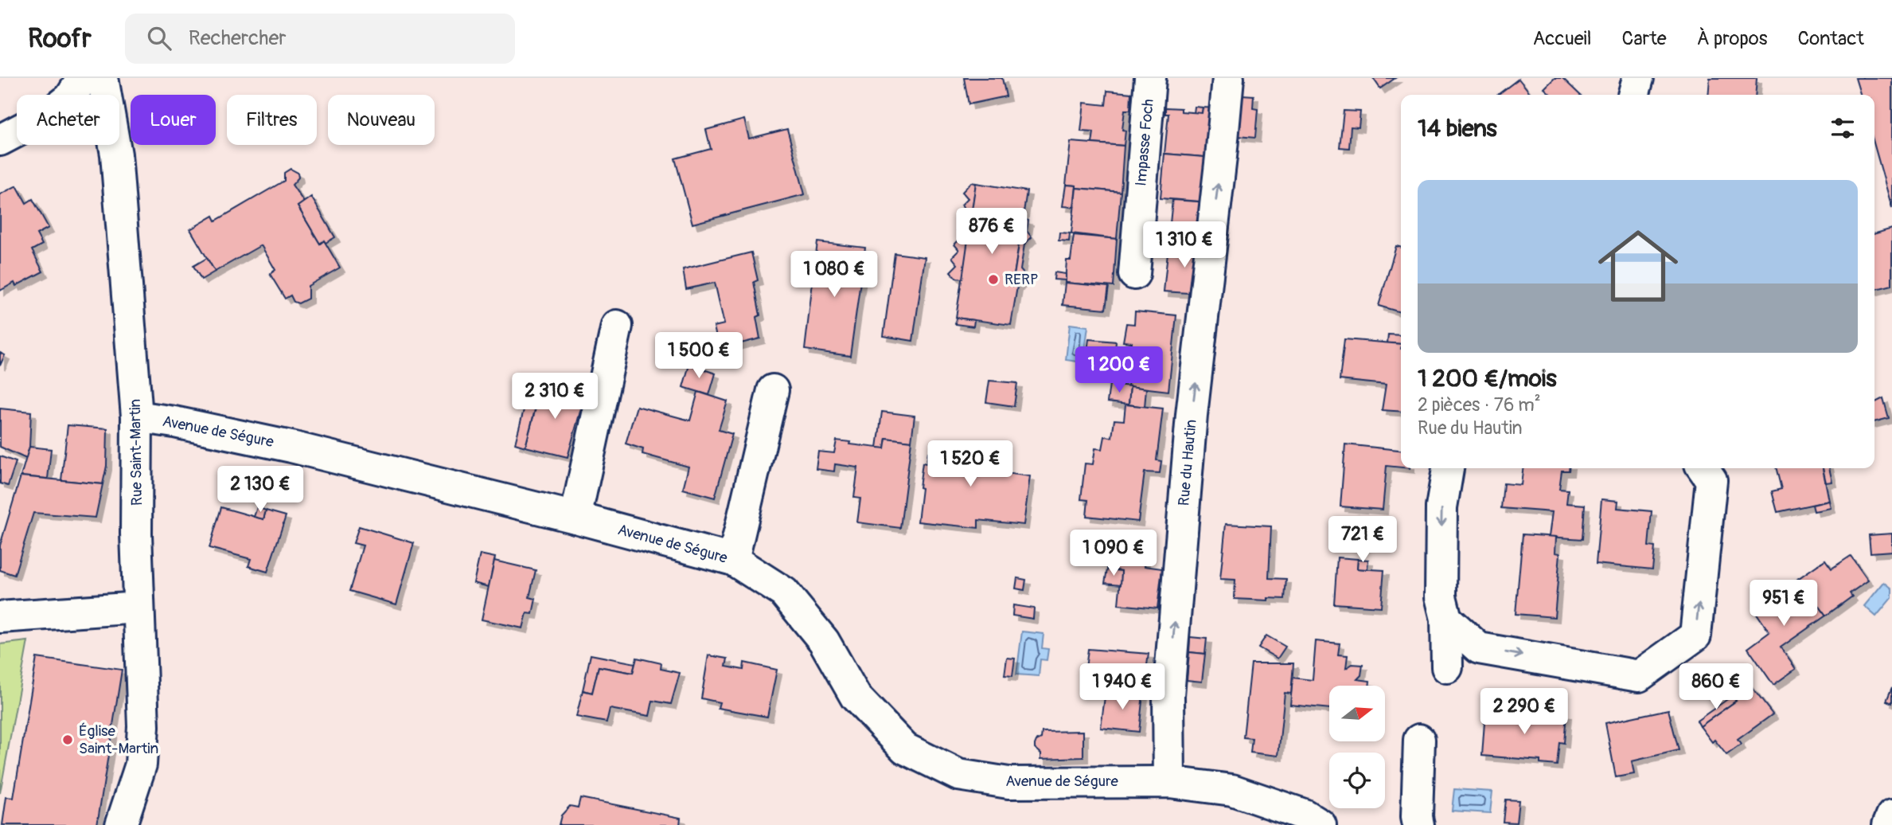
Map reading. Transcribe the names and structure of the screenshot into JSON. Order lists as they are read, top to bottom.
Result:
{
  "streets": {
    "street": [
      "Impasse Foch",
      "Avenue de Ségure",
      "Rue Saint-Martin",
      "Rue du Hautin"
    ]
  },
  "crossings": [
    ["Avenue de Ségure", "Rue Saint-Martin"],
    ["Avenue de Ségure", "Rue du Hautin"]
  ],
  "places": ["RERP", "Église Saint-Martin"],
  "north": "right",
  "page": {
    "header": "Roofr",
    "search": "Rechercher",
    "nav": [
      "Accueil",
      "Carte",
      "À propos",
      "Contact"
    ],
    "chip": [
      "Acheter",
      "Louer",
      "Filtres",
      "Nouveau"
    ],
    "heading": "14 biens",
    "list": [
      {
        "name": "1 200 €/mois",
        "note": "2 pièces · 76 m² · Rue du Hautin"
      }
    ],
    "price": [
      "876 €",
      "1 310 €",
      "1 080 €",
      "1 500 €",
      "1 200 €",
      "2 310 €",
      "1 520 €",
      "2 130 €",
      "721 €",
      "1 090 €",
      "951 €",
      "1 940 €",
      "860 €",
      "2 290 €"
    ]
  }
}
